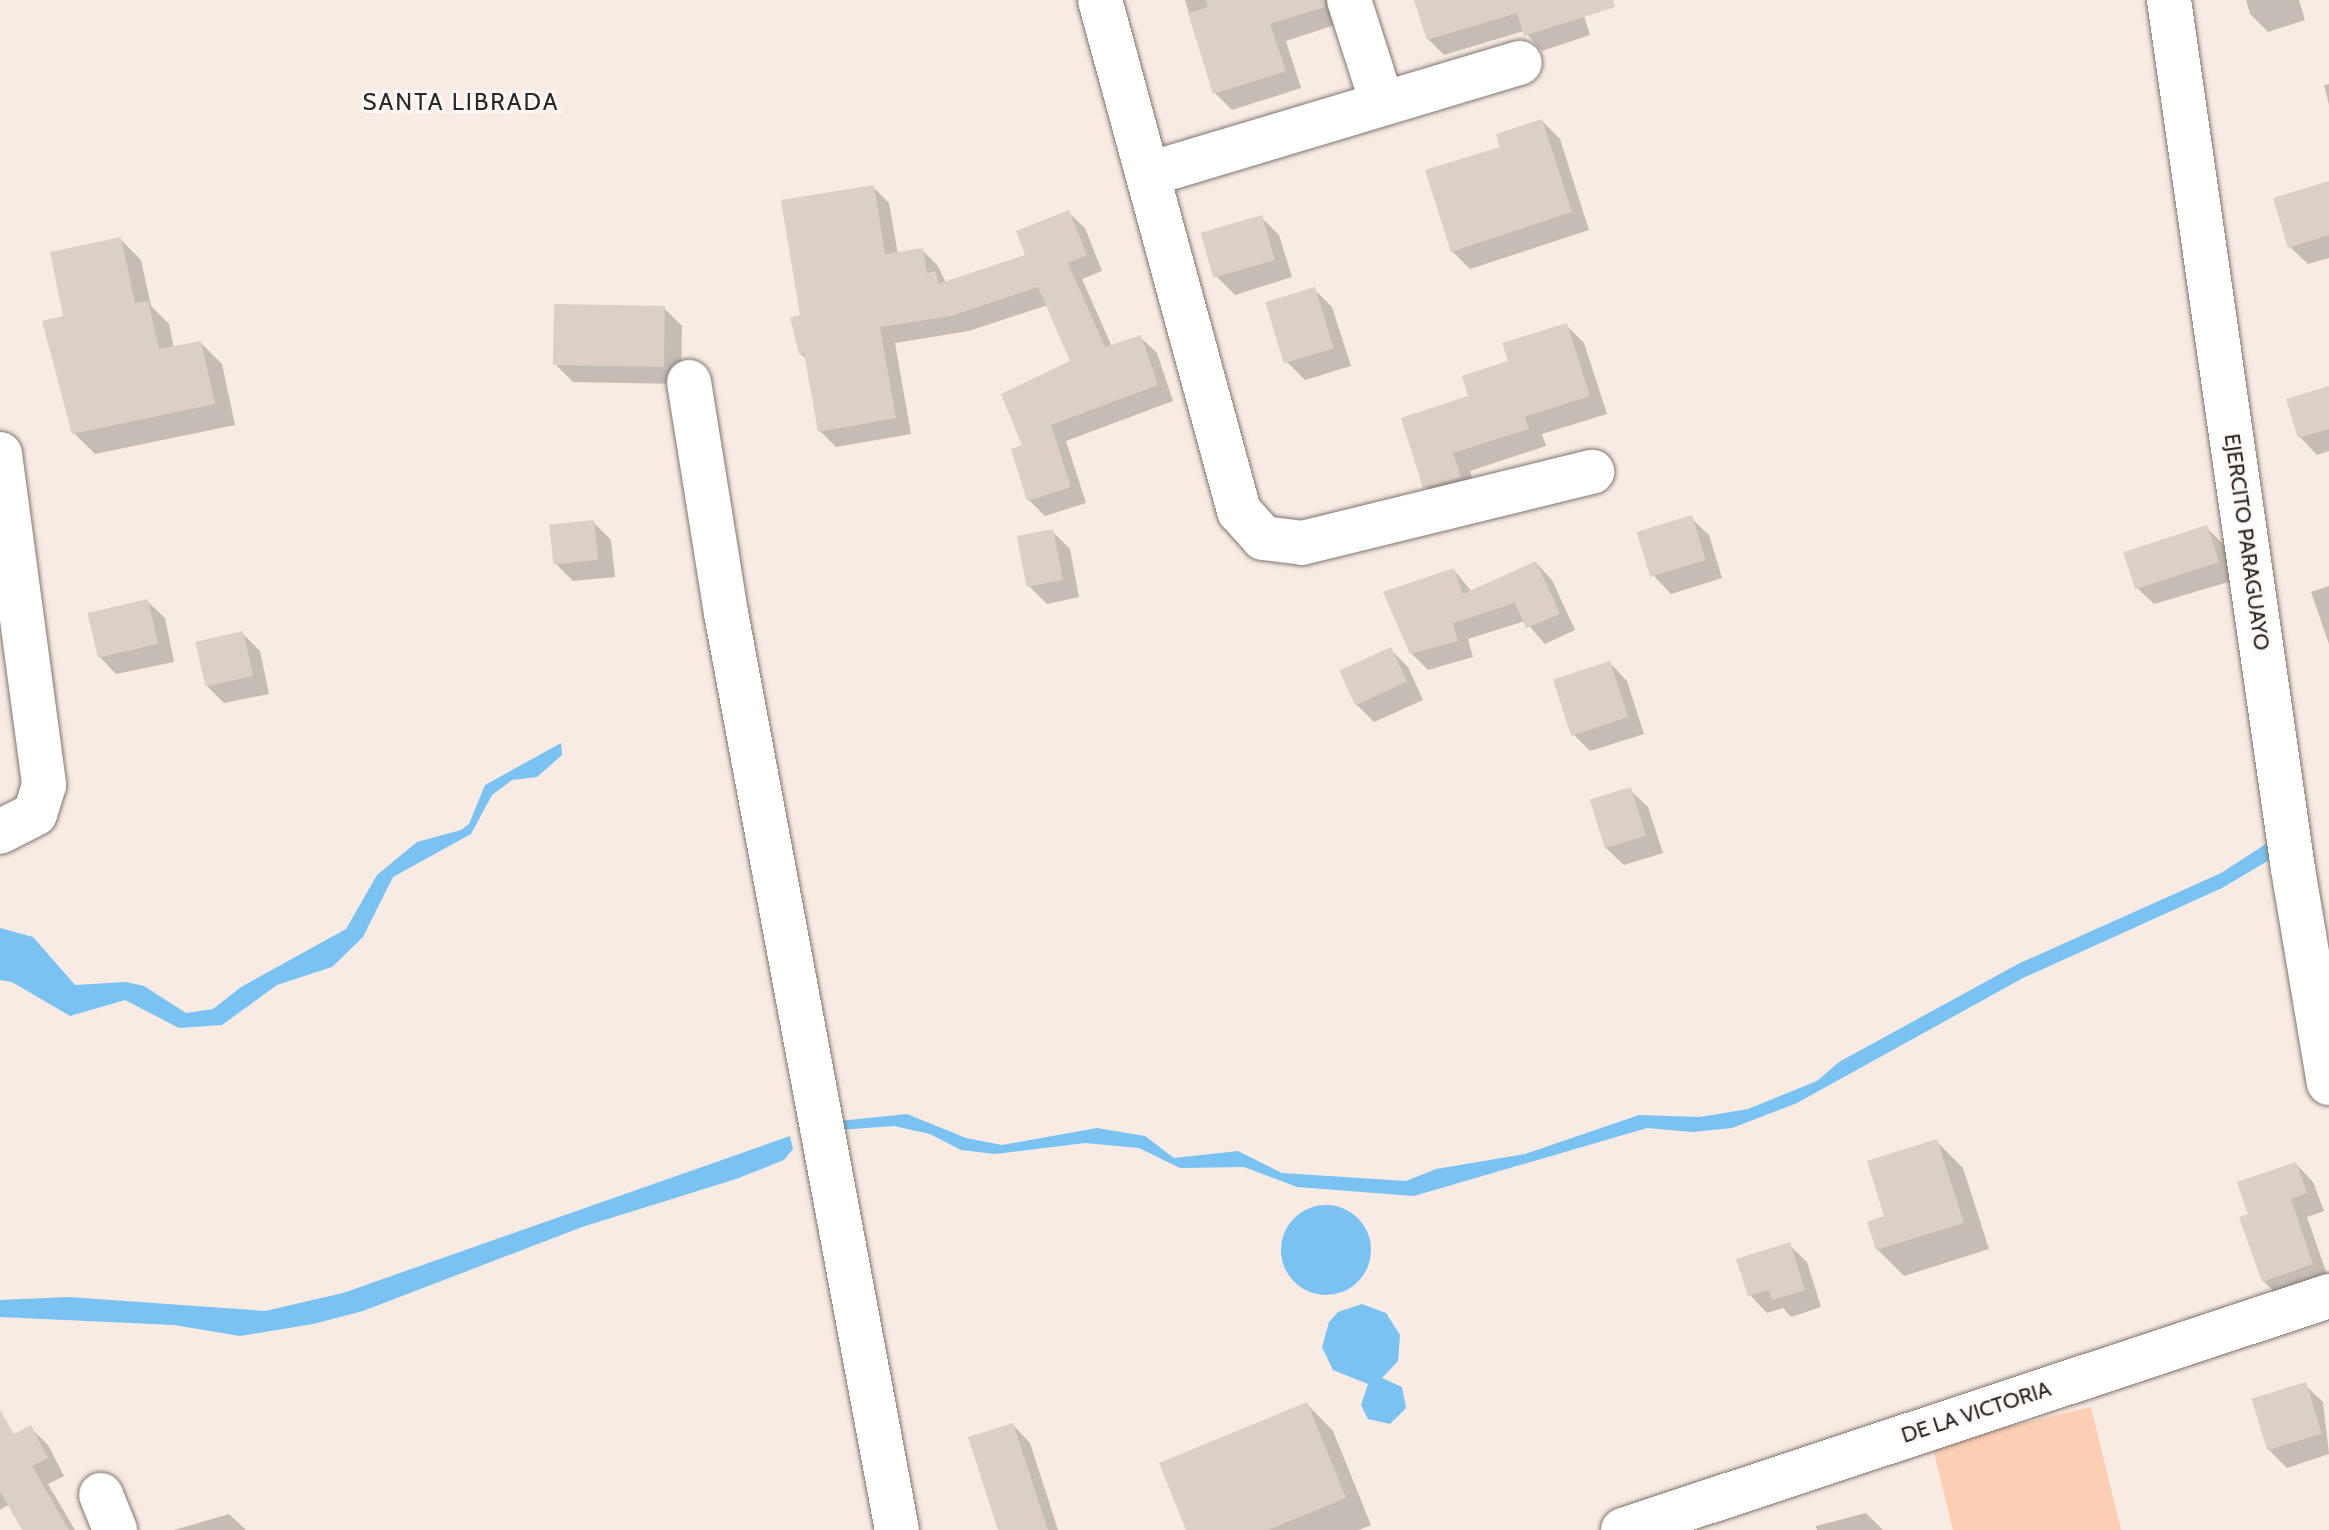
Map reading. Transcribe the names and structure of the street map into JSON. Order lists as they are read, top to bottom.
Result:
{
  "streets": {
    "street": ["EJERCITO PARAGUAYO", "DE LA VICTORIA"]
  },
  "districts": ["SANTA LIBRADA"]
}
